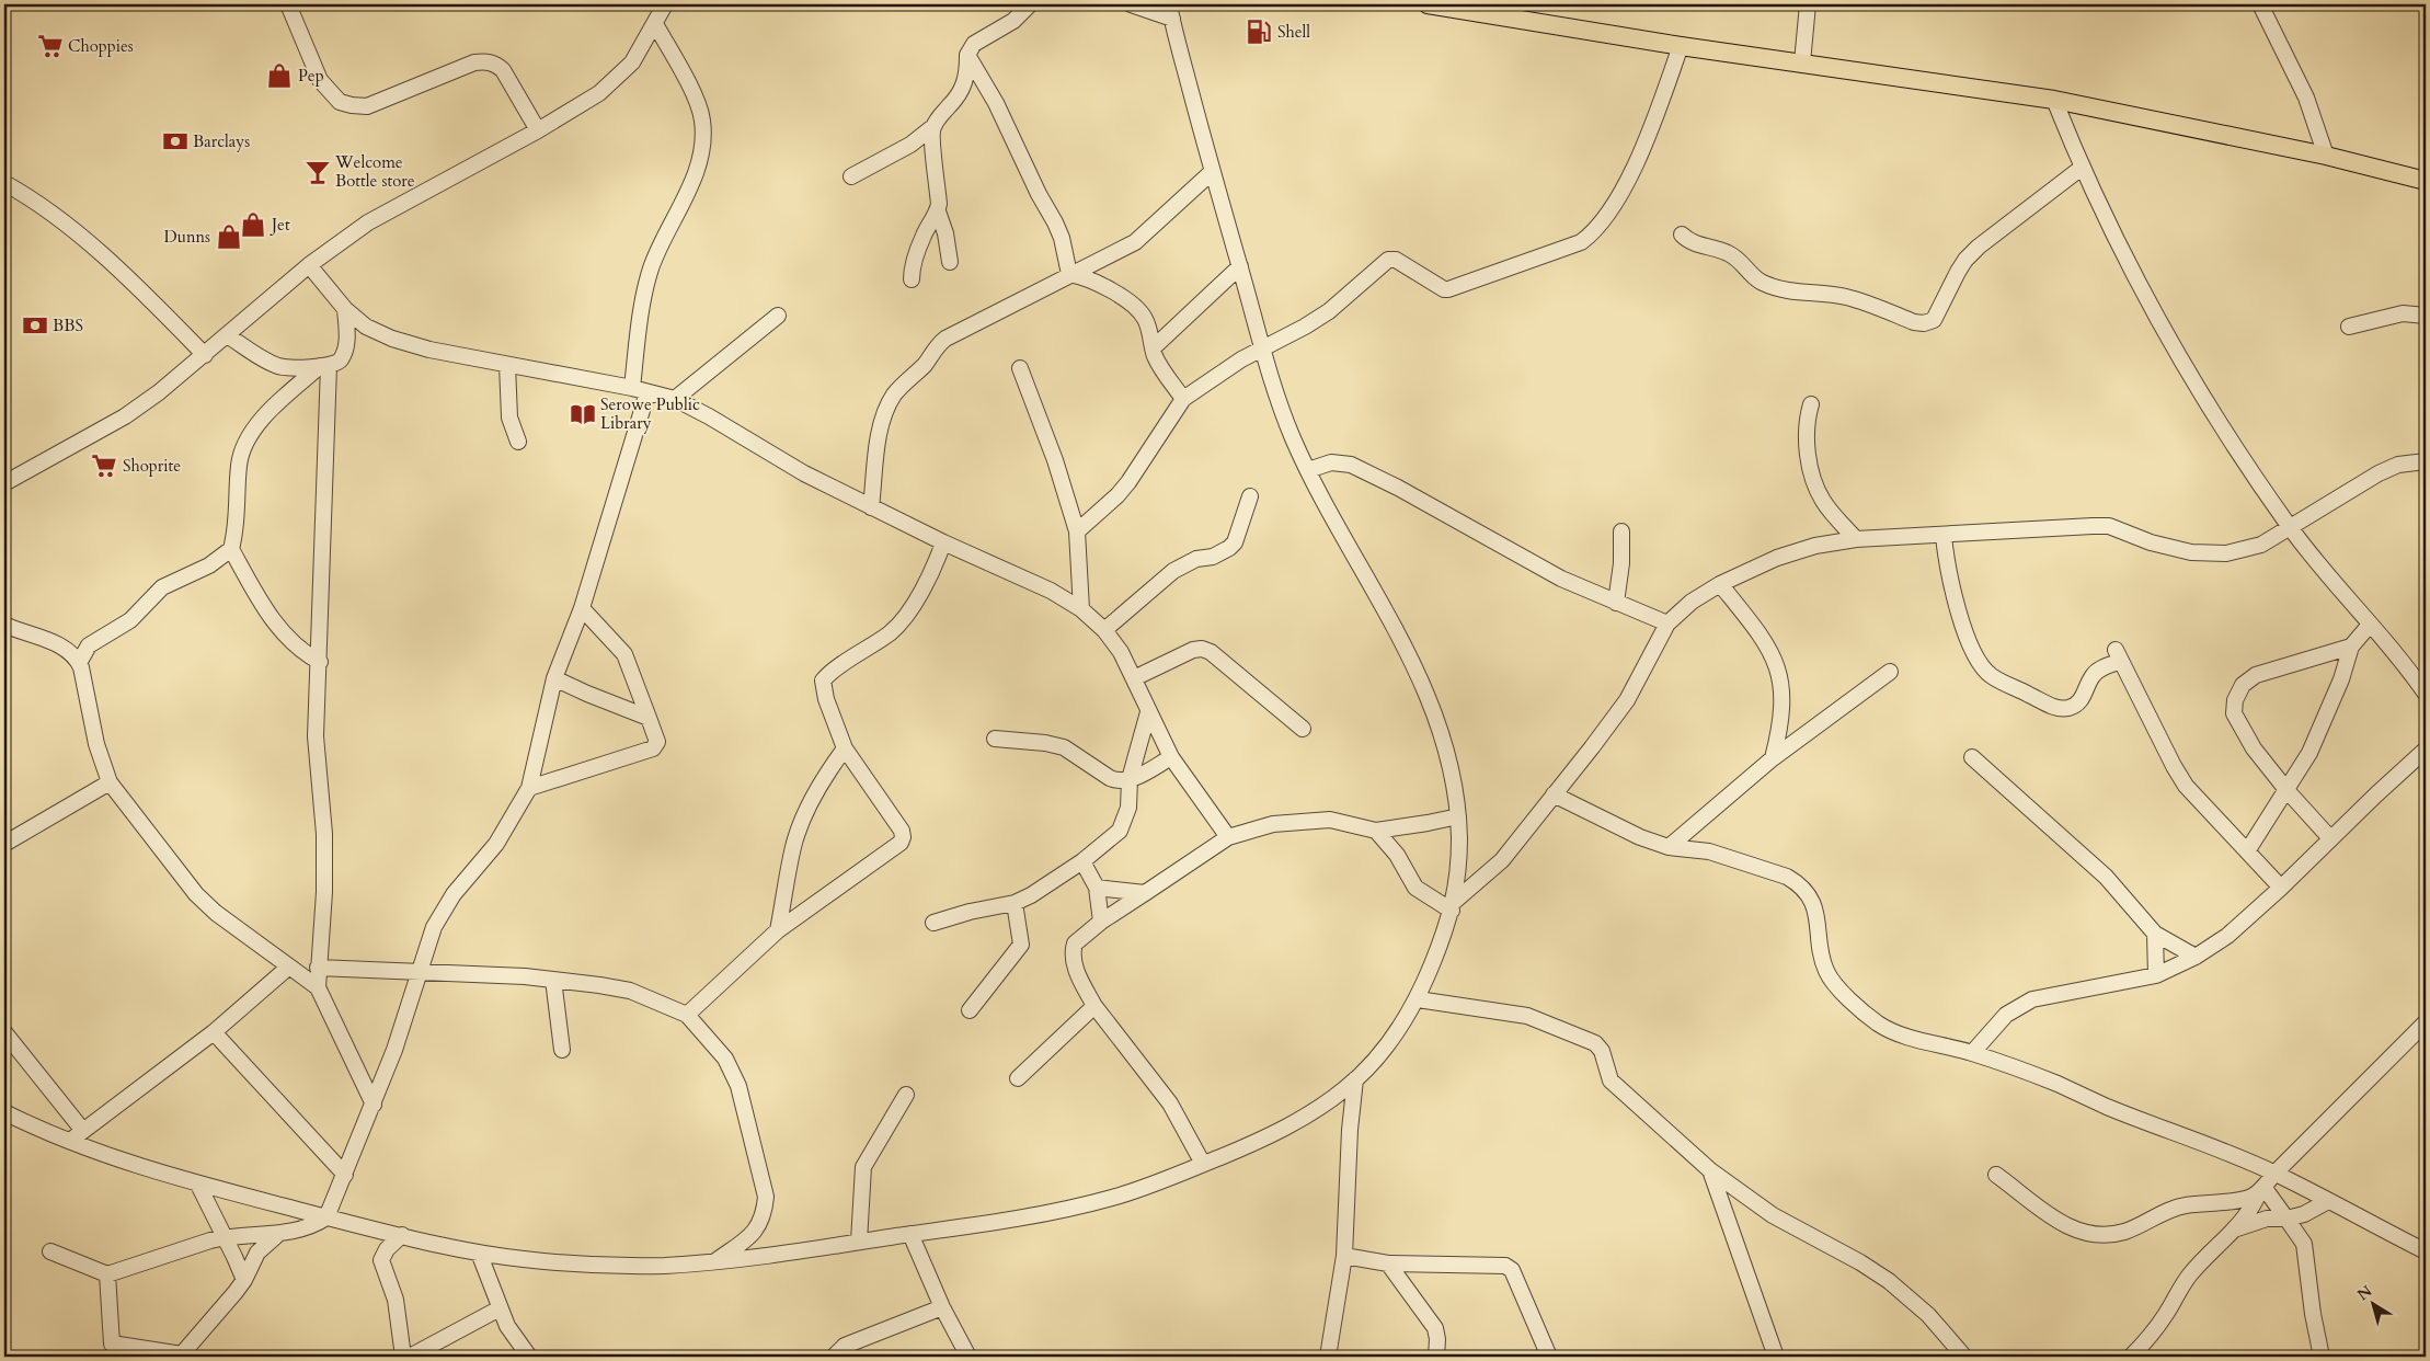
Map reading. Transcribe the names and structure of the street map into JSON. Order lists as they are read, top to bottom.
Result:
{
  "places": {
    "fuel station": ["Shell"],
    "supermarket": ["Choppies", "Shoprite"],
    "shop": ["Pep", "Jet", "Dunns"],
    "bank": ["Barclays", "BBS"],
    "bar": ["Welcome Bottle store"],
    "library": ["Serowe Public Library"]
  },
  "north": "top left"
}
